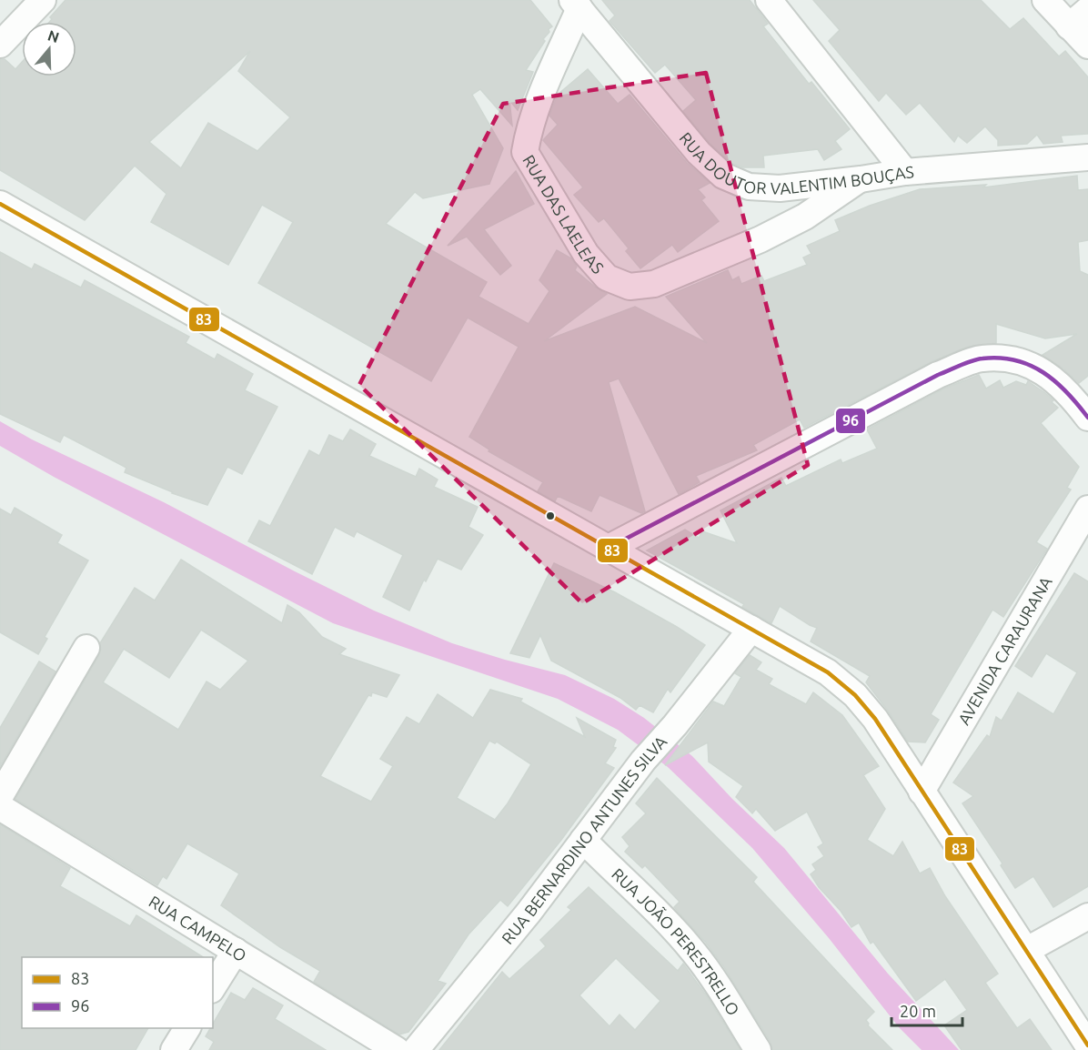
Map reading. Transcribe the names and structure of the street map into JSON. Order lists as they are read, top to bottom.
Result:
{
  "streets": {
    "street": [
      "RUA DOUTOR VALENTIM BOUÇAS",
      "RUA DAS LAELEAS",
      "AVENIDA CARAURANA",
      "RUA BERNARDINO ANTUNES SILVA",
      "RUA CAMPELO",
      "RUA JOÃO PERESTRELLO"
    ]
  },
  "crossings": [
    ["RUA DOUTOR VALENTIM BOUÇAS", "RUA DAS LAELEAS"],
    ["RUA BERNARDINO ANTUNES SILVA", "RUA JOÃO PERESTRELLO"]
  ],
  "lines": ["transit line 83", "transit line 96"],
  "legend": ["83", "96"],
  "scale_bar": "20 m",
  "north": "top"
}
